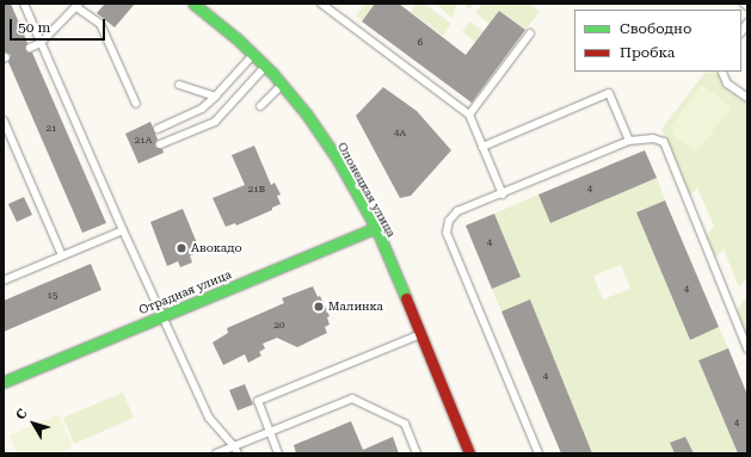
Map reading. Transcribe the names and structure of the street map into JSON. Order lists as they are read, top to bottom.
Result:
{
  "streets": {
    "street": ["Олонецкая улица", "Отрадная улица"]
  },
  "crossings": [
    ["Олонецкая улица", "Отрадная улица"]
  ],
  "places": ["Авокадо", "Малинка"],
  "house_numbers": [
    "6",
    "21",
    "4А",
    "21А",
    "21В",
    "4",
    "4",
    "4",
    "15",
    "20",
    "4",
    "4"
  ],
  "legend": ["Свободно", "Пробка"],
  "scale_bar": "50 m",
  "north": "top left"
}
